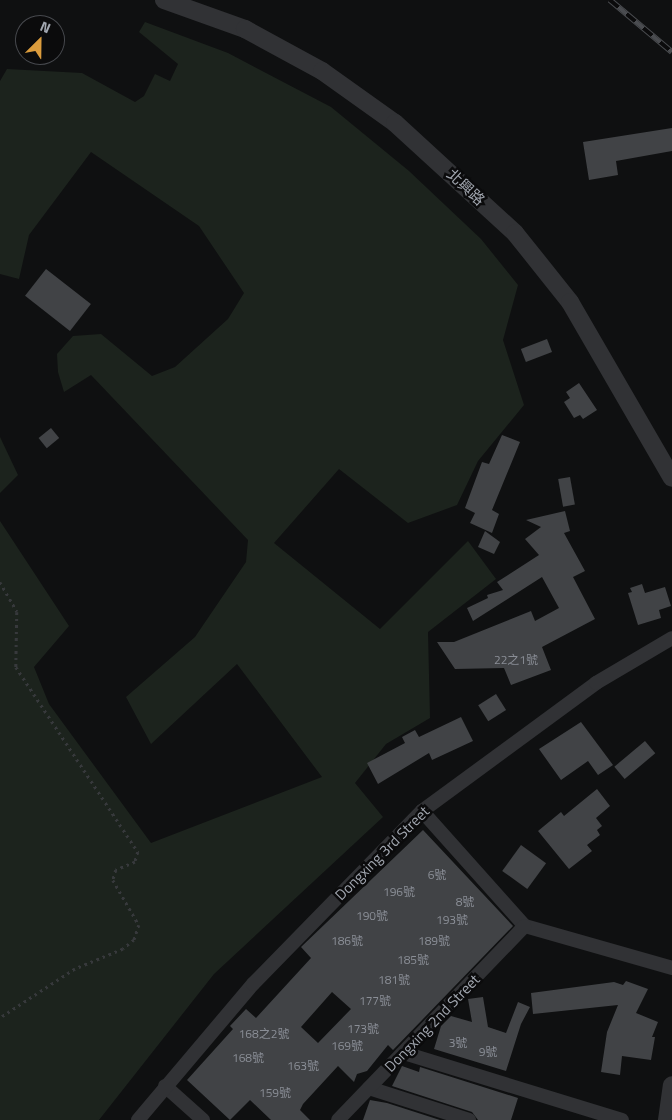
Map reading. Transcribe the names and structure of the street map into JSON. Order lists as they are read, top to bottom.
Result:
{
  "streets": {
    "street": ["北興路", "Dongxing 3rd Street", "Dongxing 2nd Street"]
  },
  "house_numbers": [
    "22之1號",
    "6號",
    "196號",
    "8號",
    "190號",
    "193號",
    "186號",
    "189號",
    "185號",
    "181號",
    "177號",
    "173號",
    "168之2號",
    "3號",
    "169號",
    "9號",
    "168號",
    "163號",
    "159號"
  ],
  "north": "top right"
}
